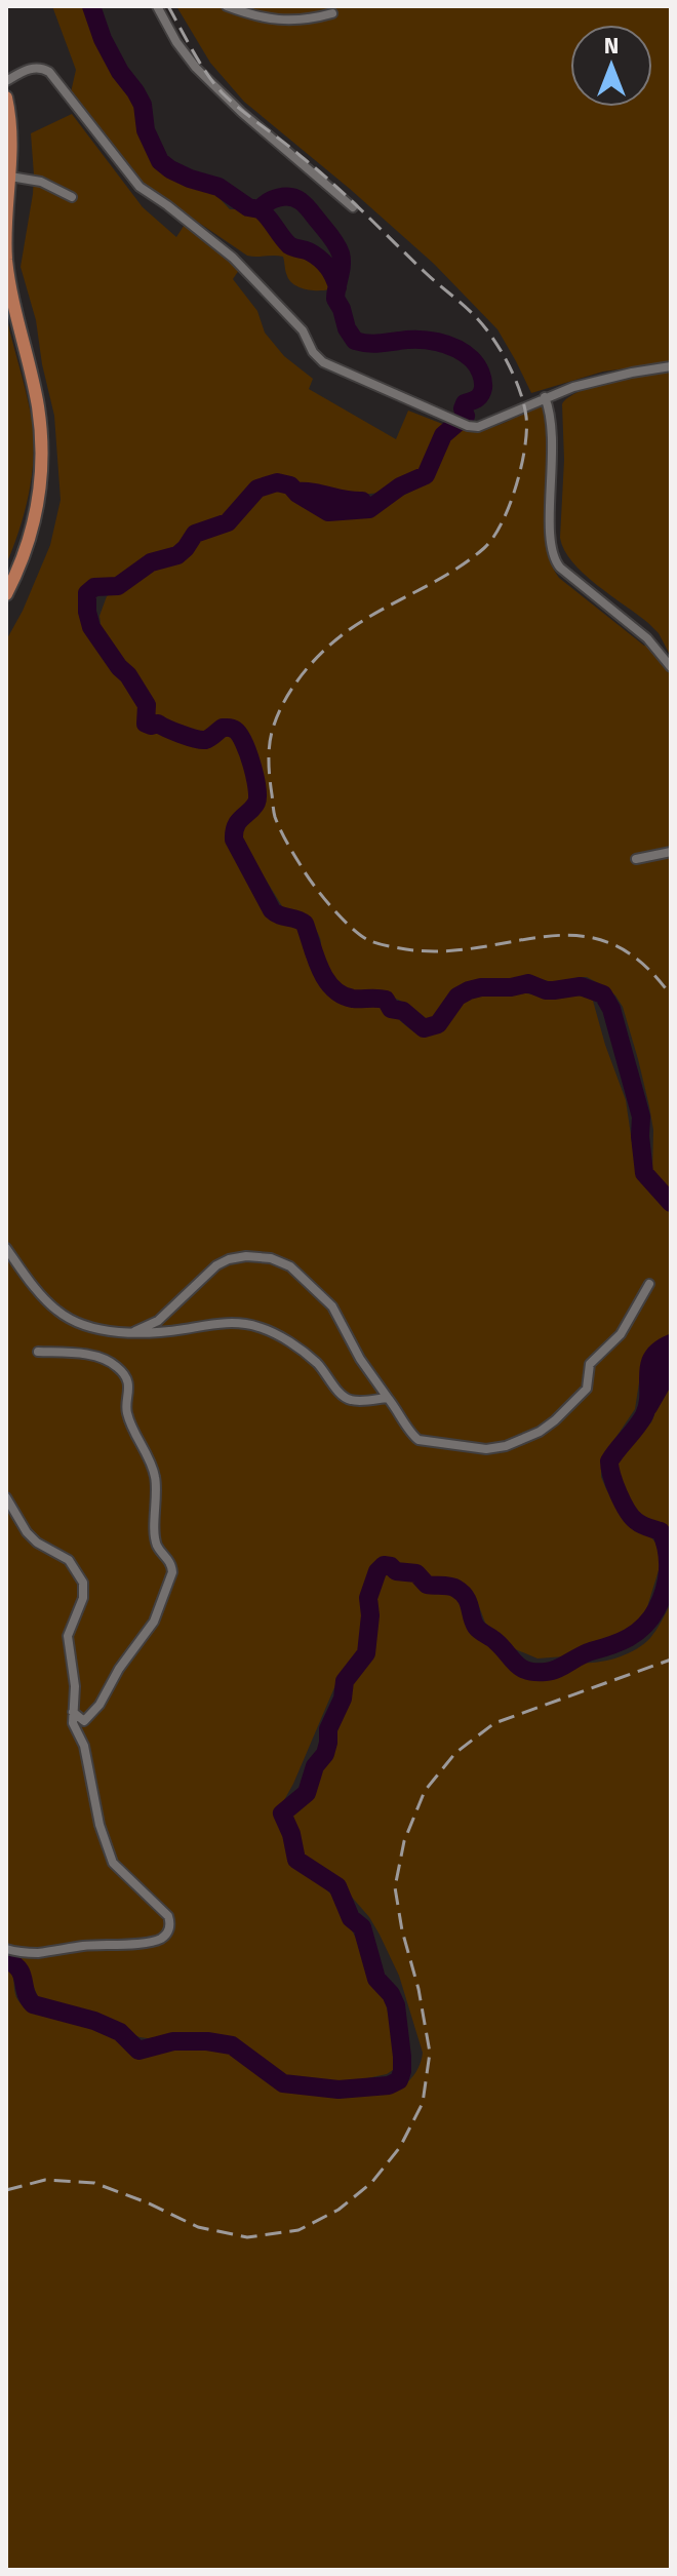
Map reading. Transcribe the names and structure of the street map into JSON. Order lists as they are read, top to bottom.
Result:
{
  "north": "top"
}
